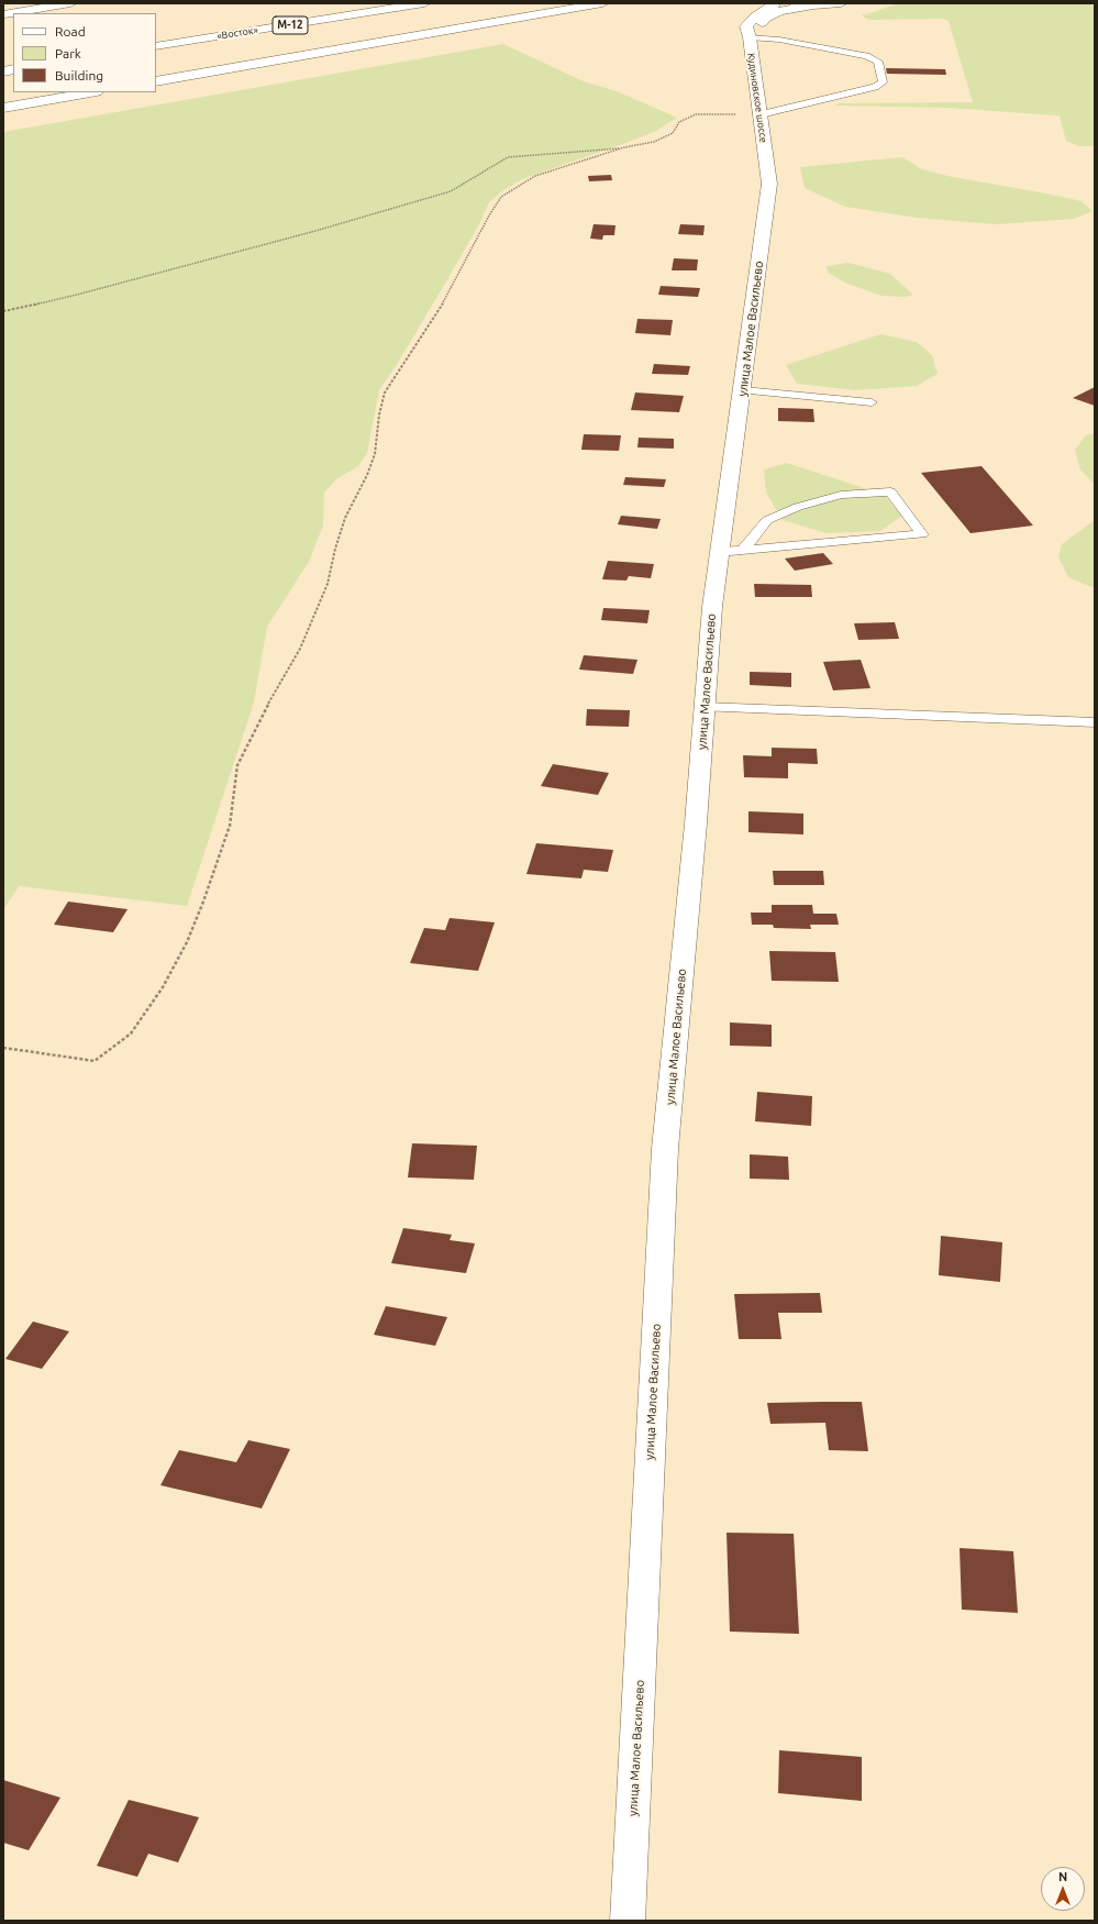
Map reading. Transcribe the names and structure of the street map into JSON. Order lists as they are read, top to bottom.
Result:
{
  "streets": {
    "main road": [
      "М-12",
      "«Восток»",
      "Кудиновское шоссе",
      "улица Малое Васильево"
    ]
  },
  "crossings": [
    ["Кудиновское шоссе", "улица Малое Васильево"]
  ],
  "legend": ["Road", "Park", "Building"],
  "north": "top"
}
